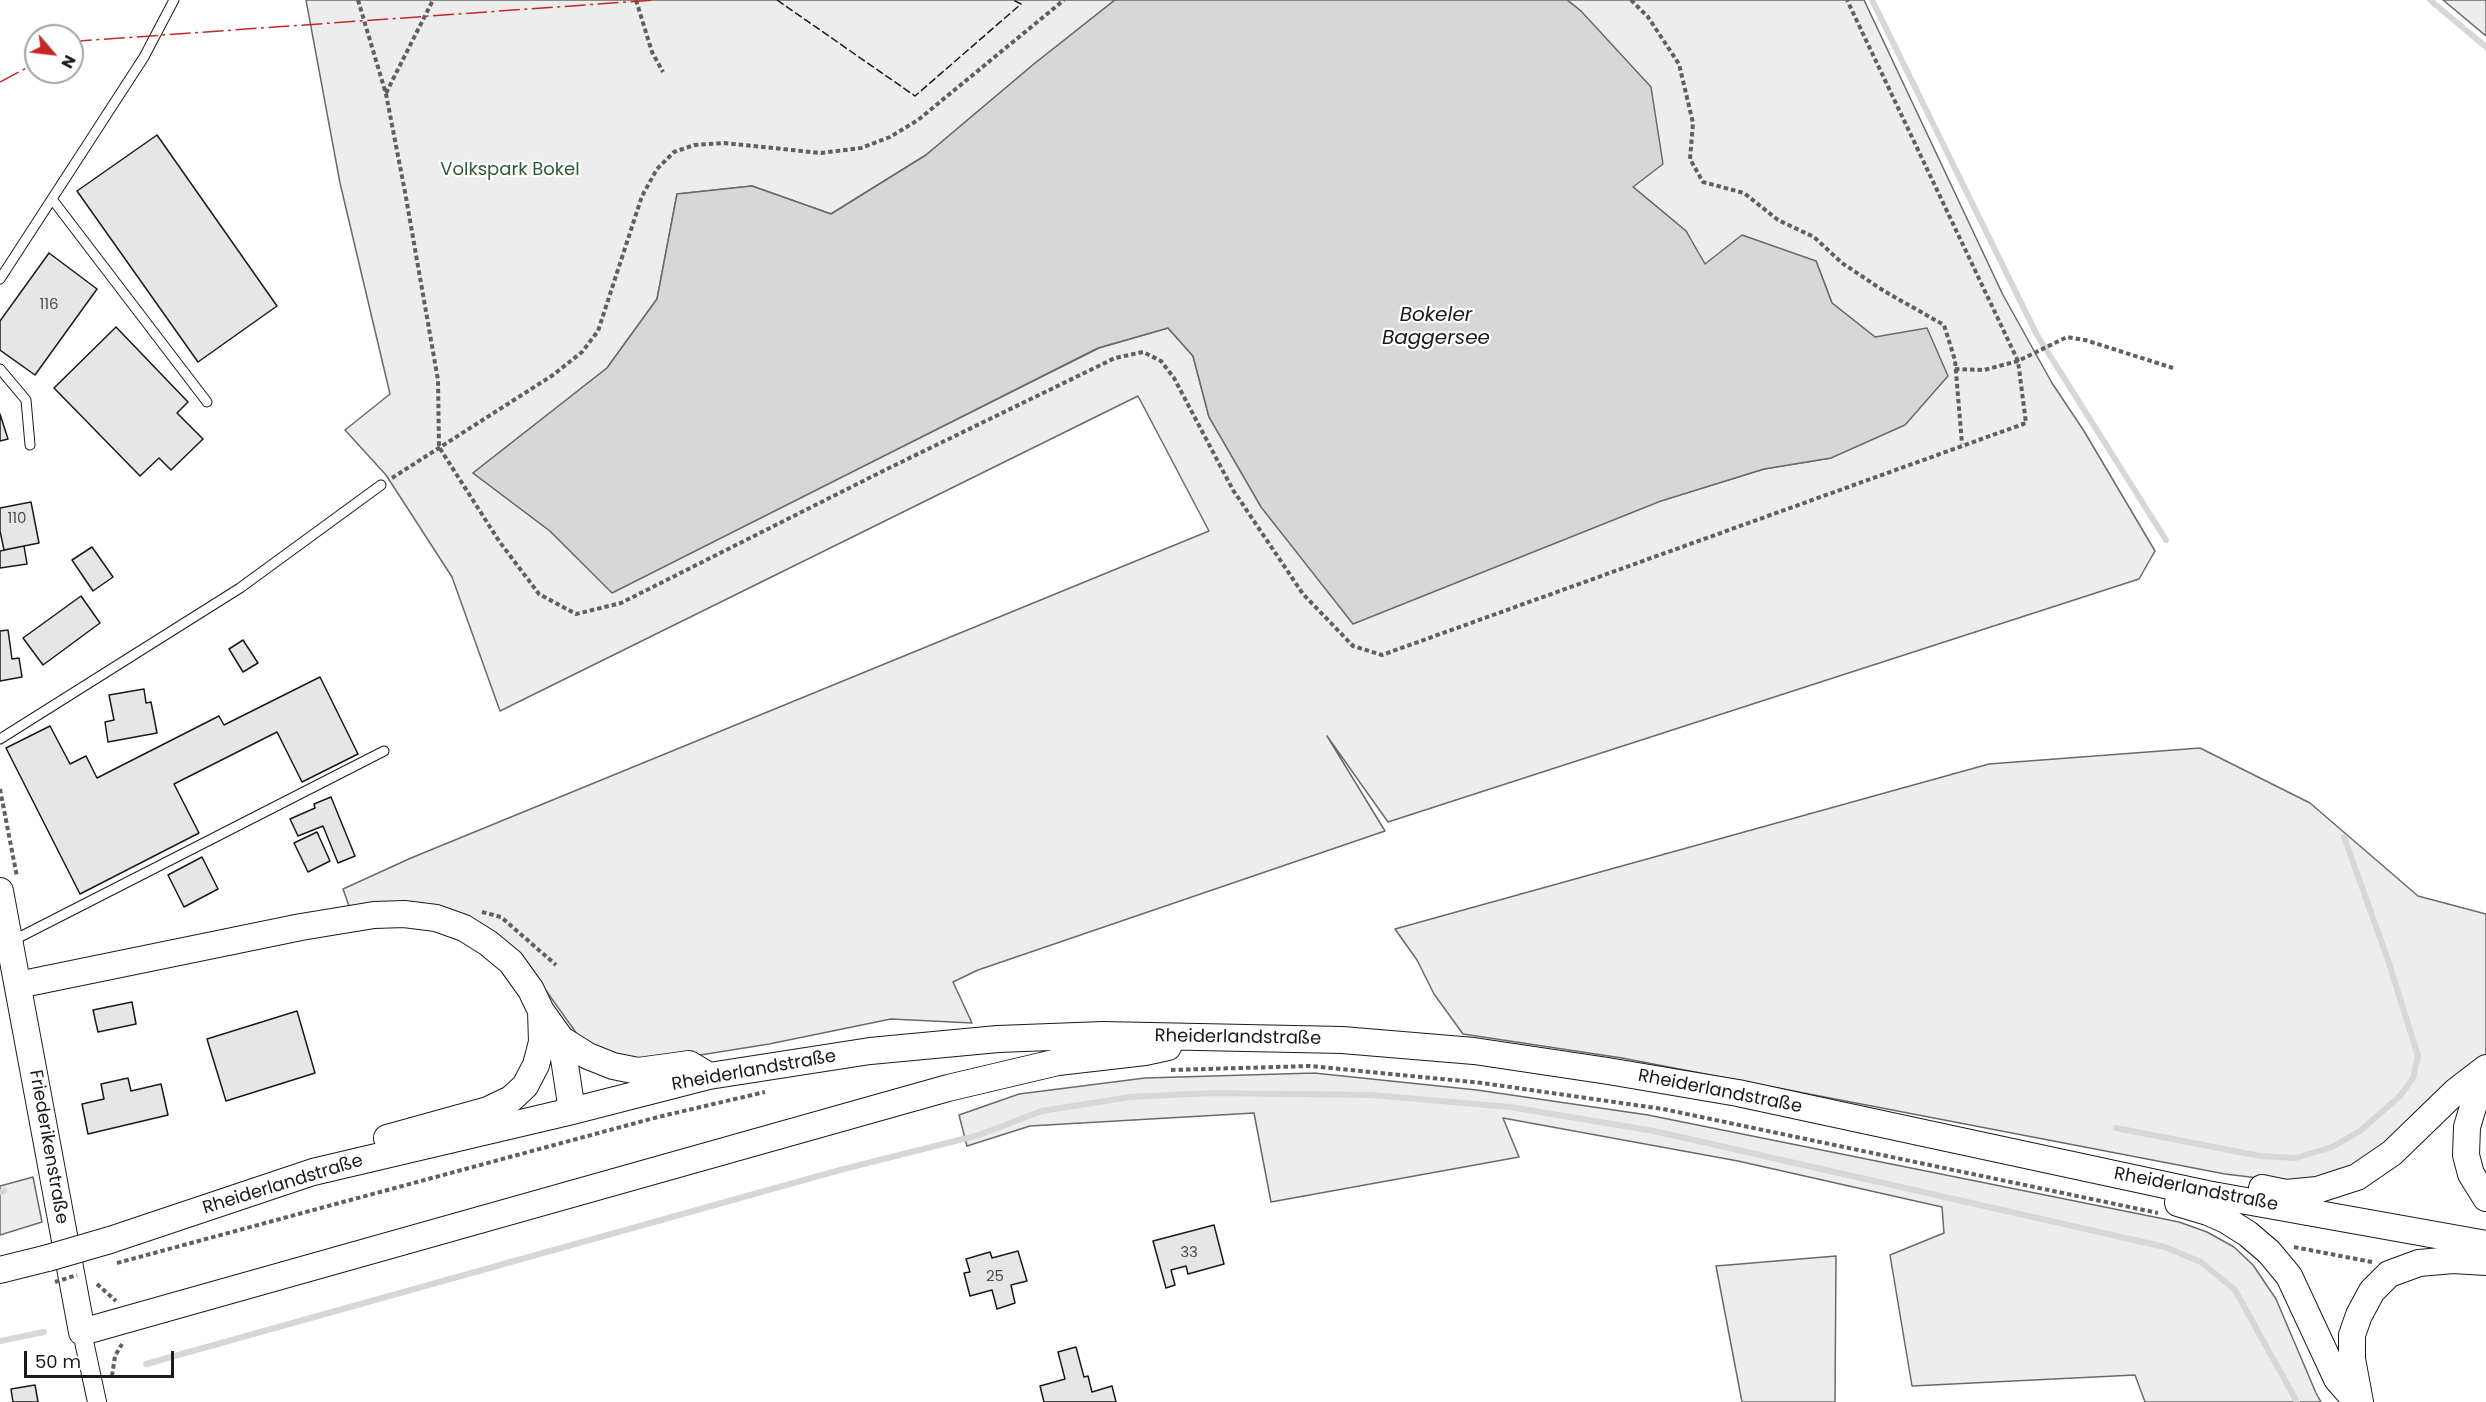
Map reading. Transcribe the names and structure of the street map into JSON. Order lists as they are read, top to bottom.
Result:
{
  "streets": {
    "main road": ["Rheiderlandstraße", "Friederikenstraße"]
  },
  "water": ["Bokeler Baggersee"],
  "parks": ["Volkspark Bokel"],
  "house_numbers": [
    "116",
    "110",
    "33",
    "25"
  ],
  "scale_bar": "50 m",
  "north": "bottom right"
}
